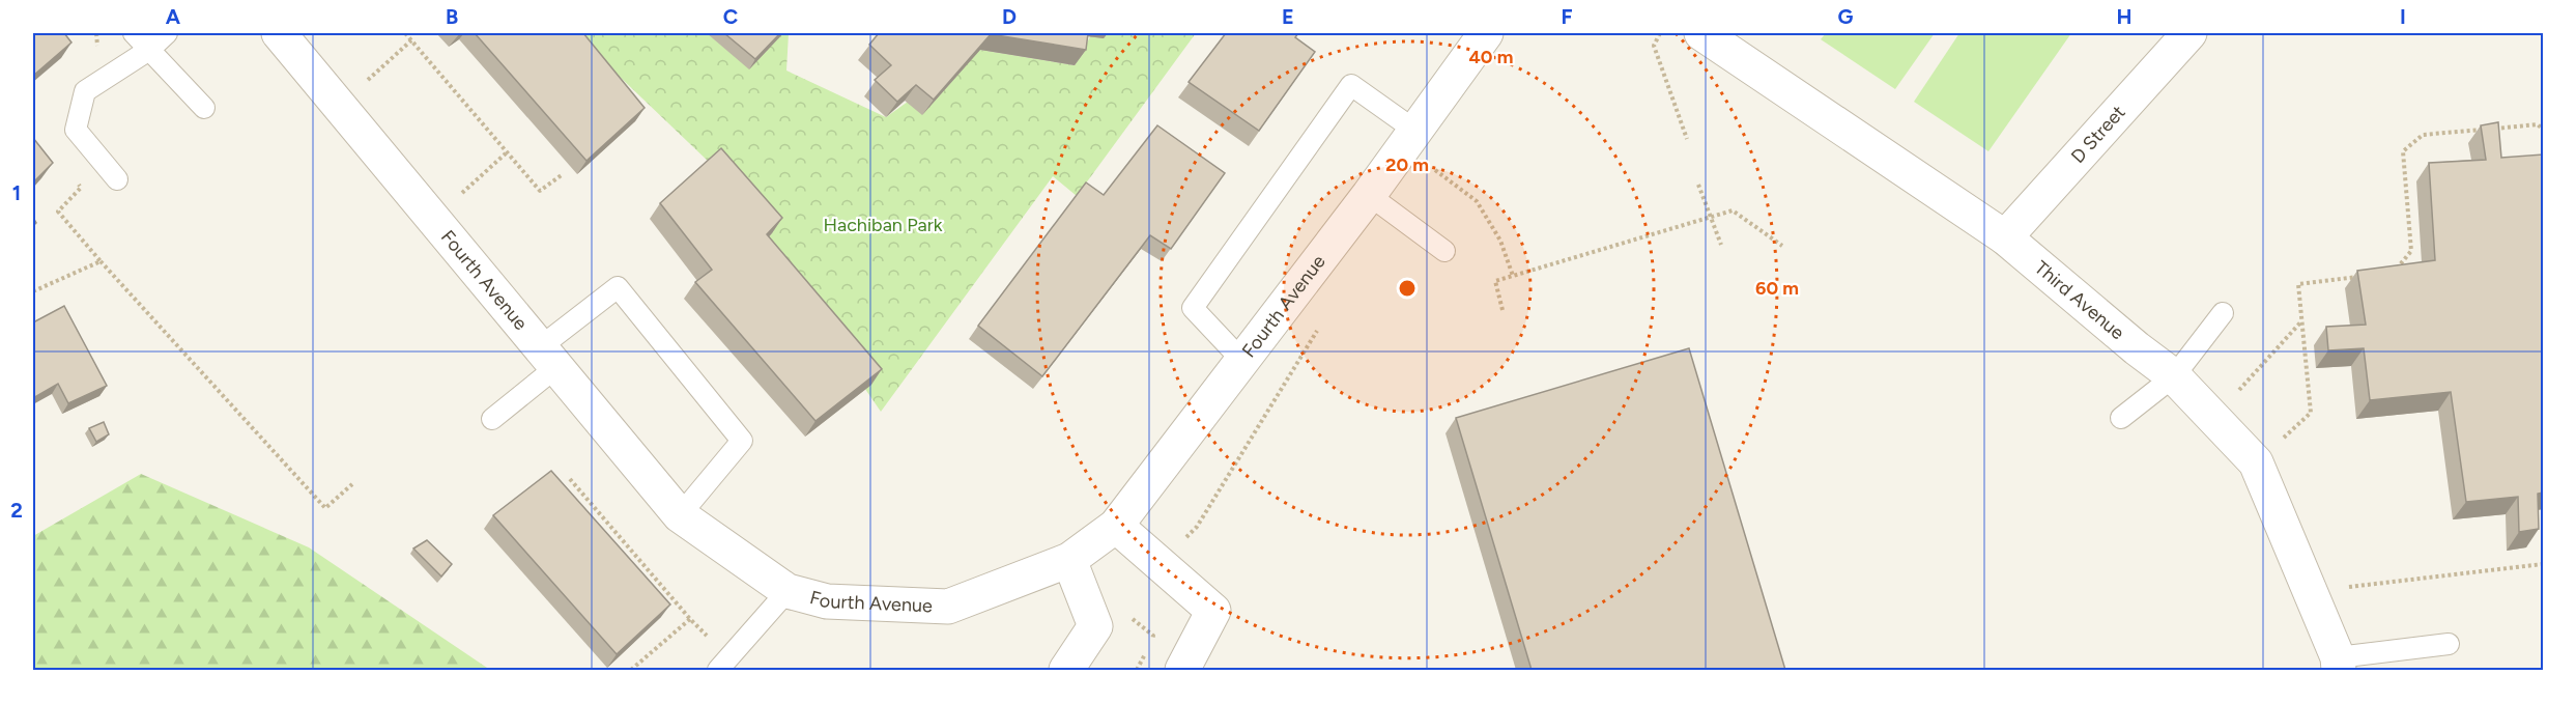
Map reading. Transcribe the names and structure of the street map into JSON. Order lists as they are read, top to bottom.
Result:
{
  "streets": {
    "street": ["D Street", "Fourth Avenue", "Third Avenue"]
  },
  "crossings": [
    ["D Street", "Third Avenue"]
  ],
  "parks": ["Hachiban Park"],
  "grid": {
    "columns": [
      "A",
      "B",
      "C",
      "D",
      "E",
      "F",
      "G",
      "H",
      "I"
    ],
    "rows": ["1", "2"]
  },
  "rings": ["40 m", "20 m", "60 m"]
}
